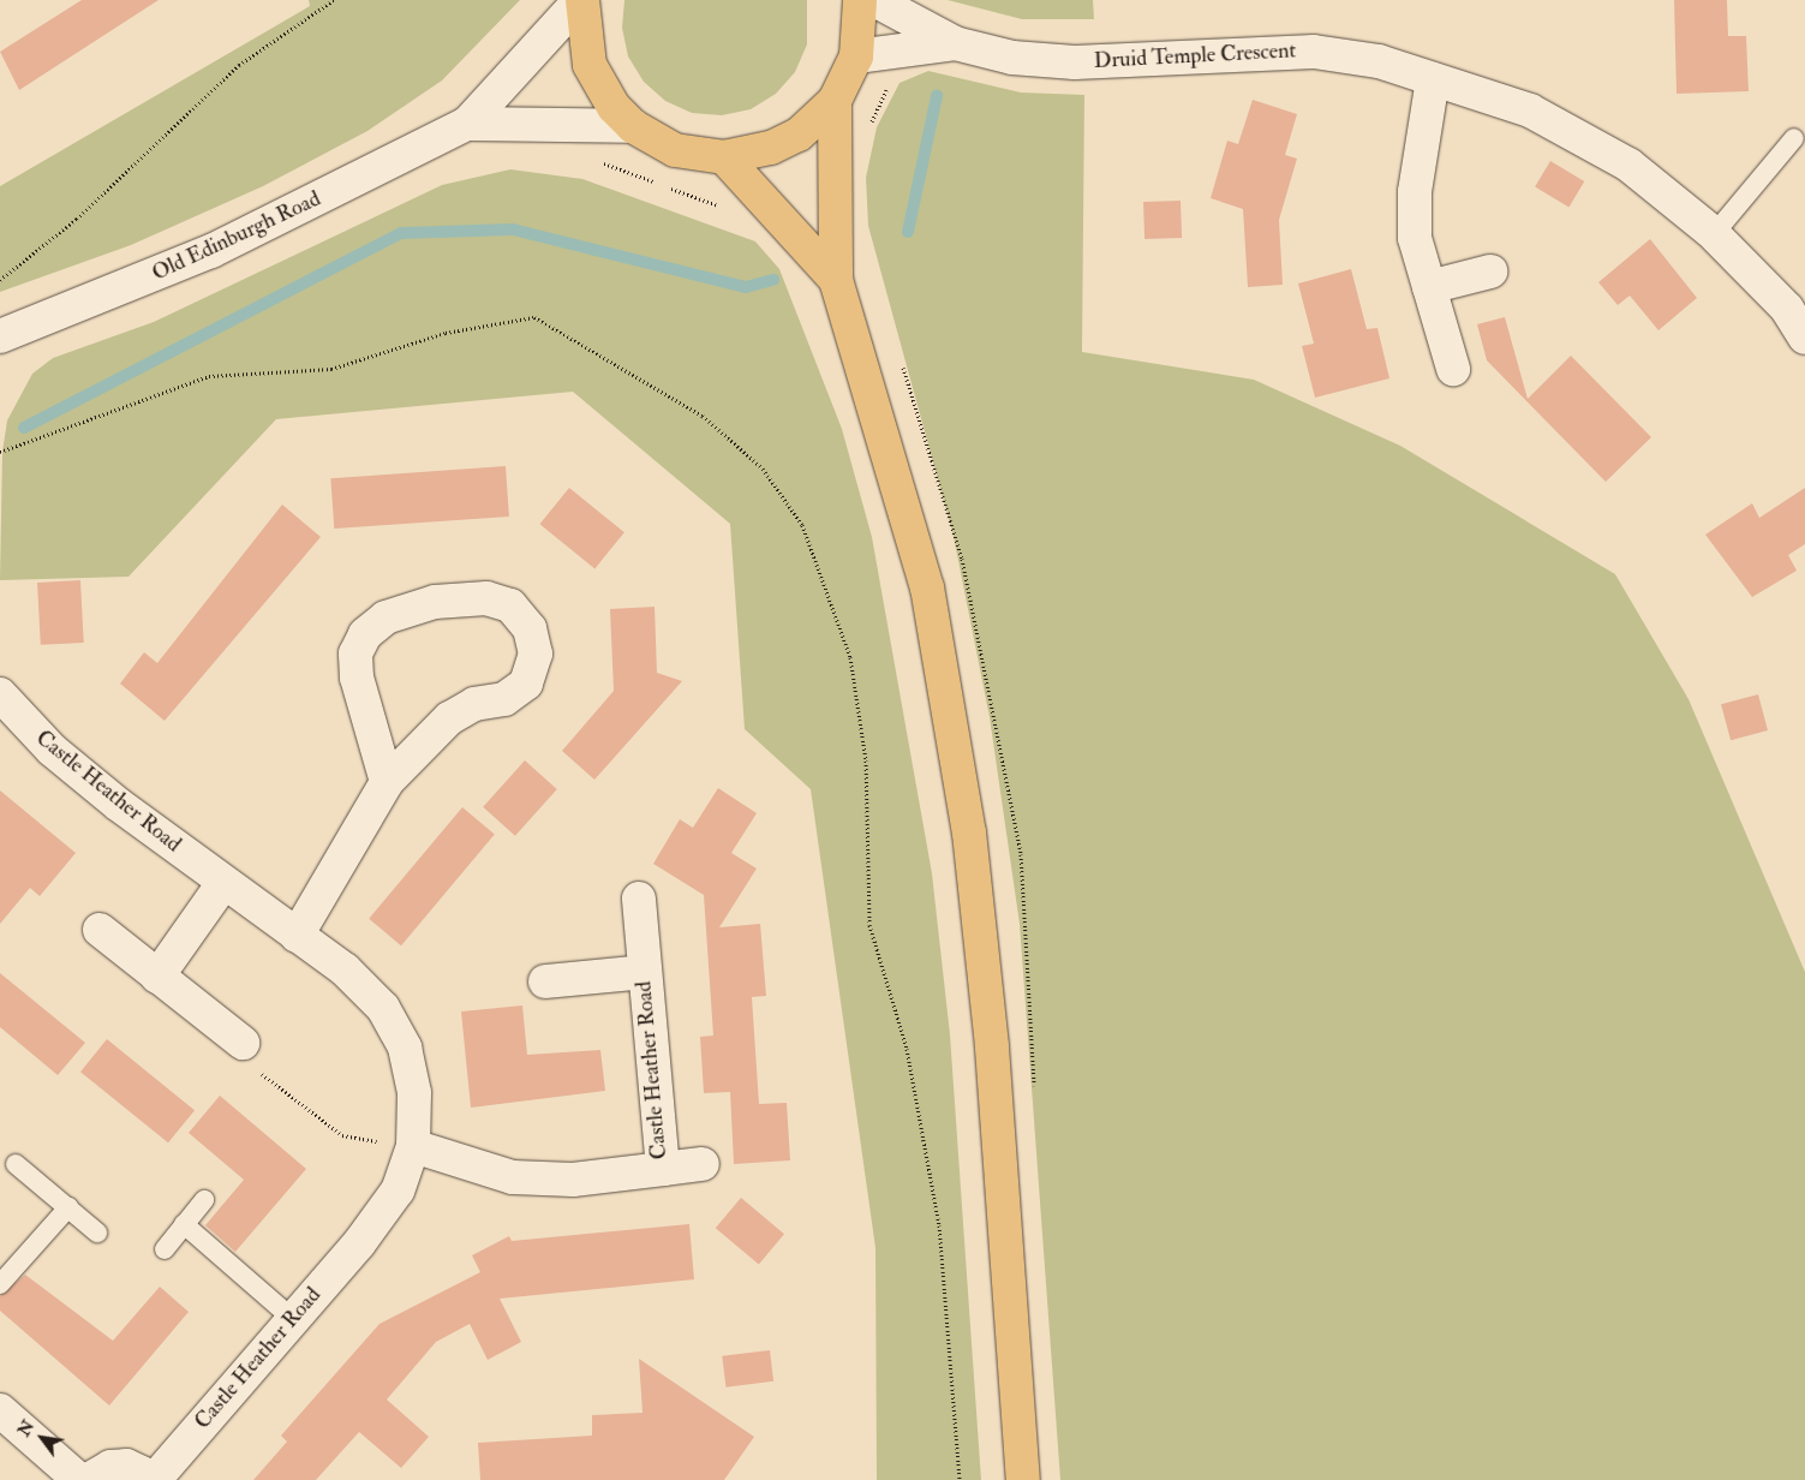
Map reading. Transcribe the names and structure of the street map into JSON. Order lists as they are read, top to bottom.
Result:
{
  "streets": {
    "street": ["Druid Temple Crescent", "Old Edinburgh Road", "Castle Heather Road"]
  },
  "north": "top left"
}
